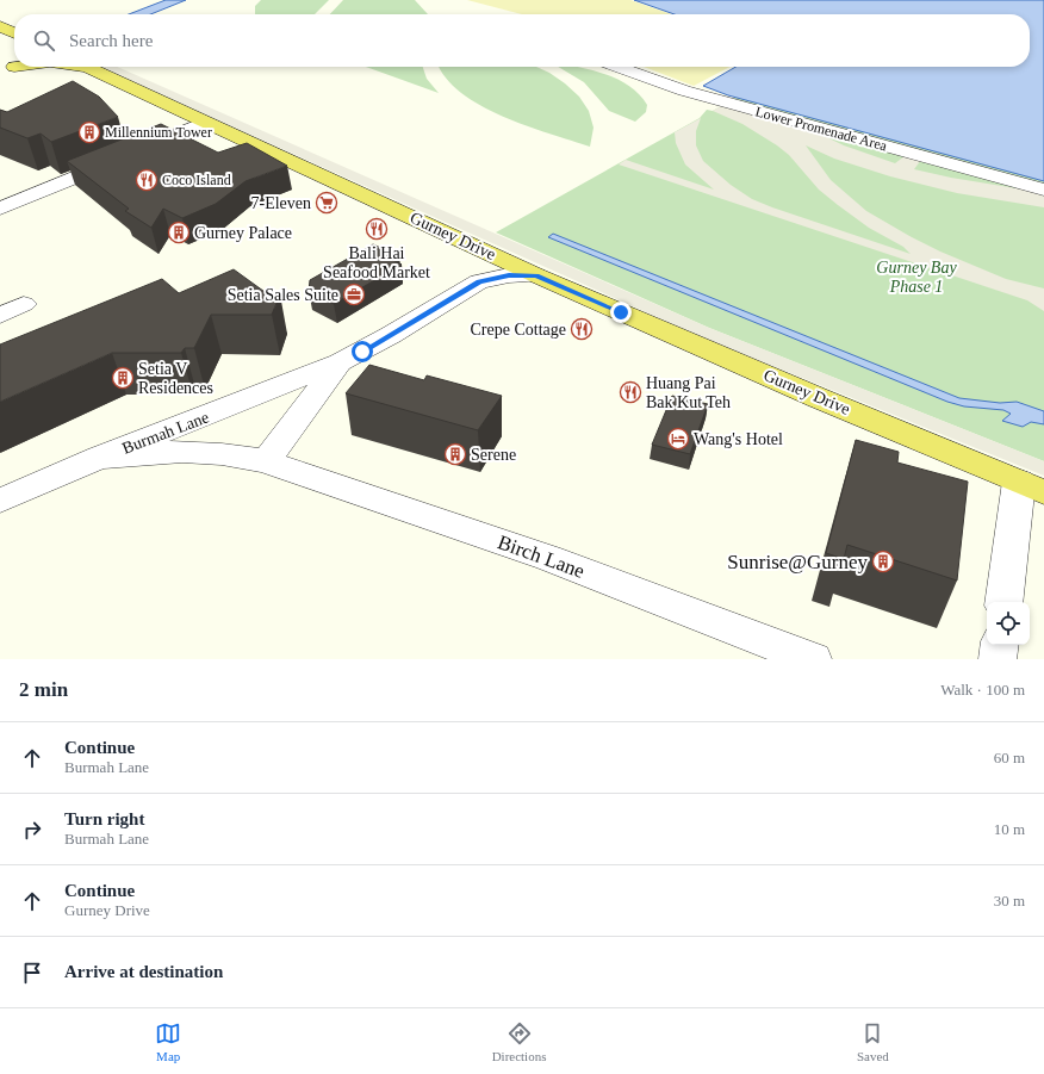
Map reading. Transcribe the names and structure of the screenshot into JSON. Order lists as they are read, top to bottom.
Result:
{
  "streets": {
    "main road": ["Gurney Drive"],
    "street": ["Lower Promenade Area", "Burmah Lane", "Birch Lane"]
  },
  "crossings": [
    ["Gurney Drive", "Burmah Lane"],
    ["Burmah Lane", "Birch Lane"]
  ],
  "parks": ["Gurney Bay Phase 1"],
  "places": {
    "building": [
      "Millennium Tower",
      "Gurney Palace",
      "Setia V Residences",
      "Serene",
      "Sunrise@Gurney"
    ],
    "restaurant": [
      "Coco Island",
      "Bali Hai Seafood Market",
      "Crepe Cottage",
      "Huang Pai Bak Kut Teh"
    ],
    "supermarket": ["7-Eleven"],
    "office": ["Setia Sales Suite"],
    "hotel": ["Wang's Hotel"]
  },
  "page": {
    "search": "Search here",
    "heading": ["2 min", "Walk · 100 m"],
    "list": [
      ["Continue", "Burmah Lane", "60 m"],
      ["Turn right", "Burmah Lane", "10 m"],
      ["Continue", "Gurney Drive", "30 m"],
      "Arrive at destination"
    ],
    "nav": ["Map", "Directions", "Saved"]
  }
}
